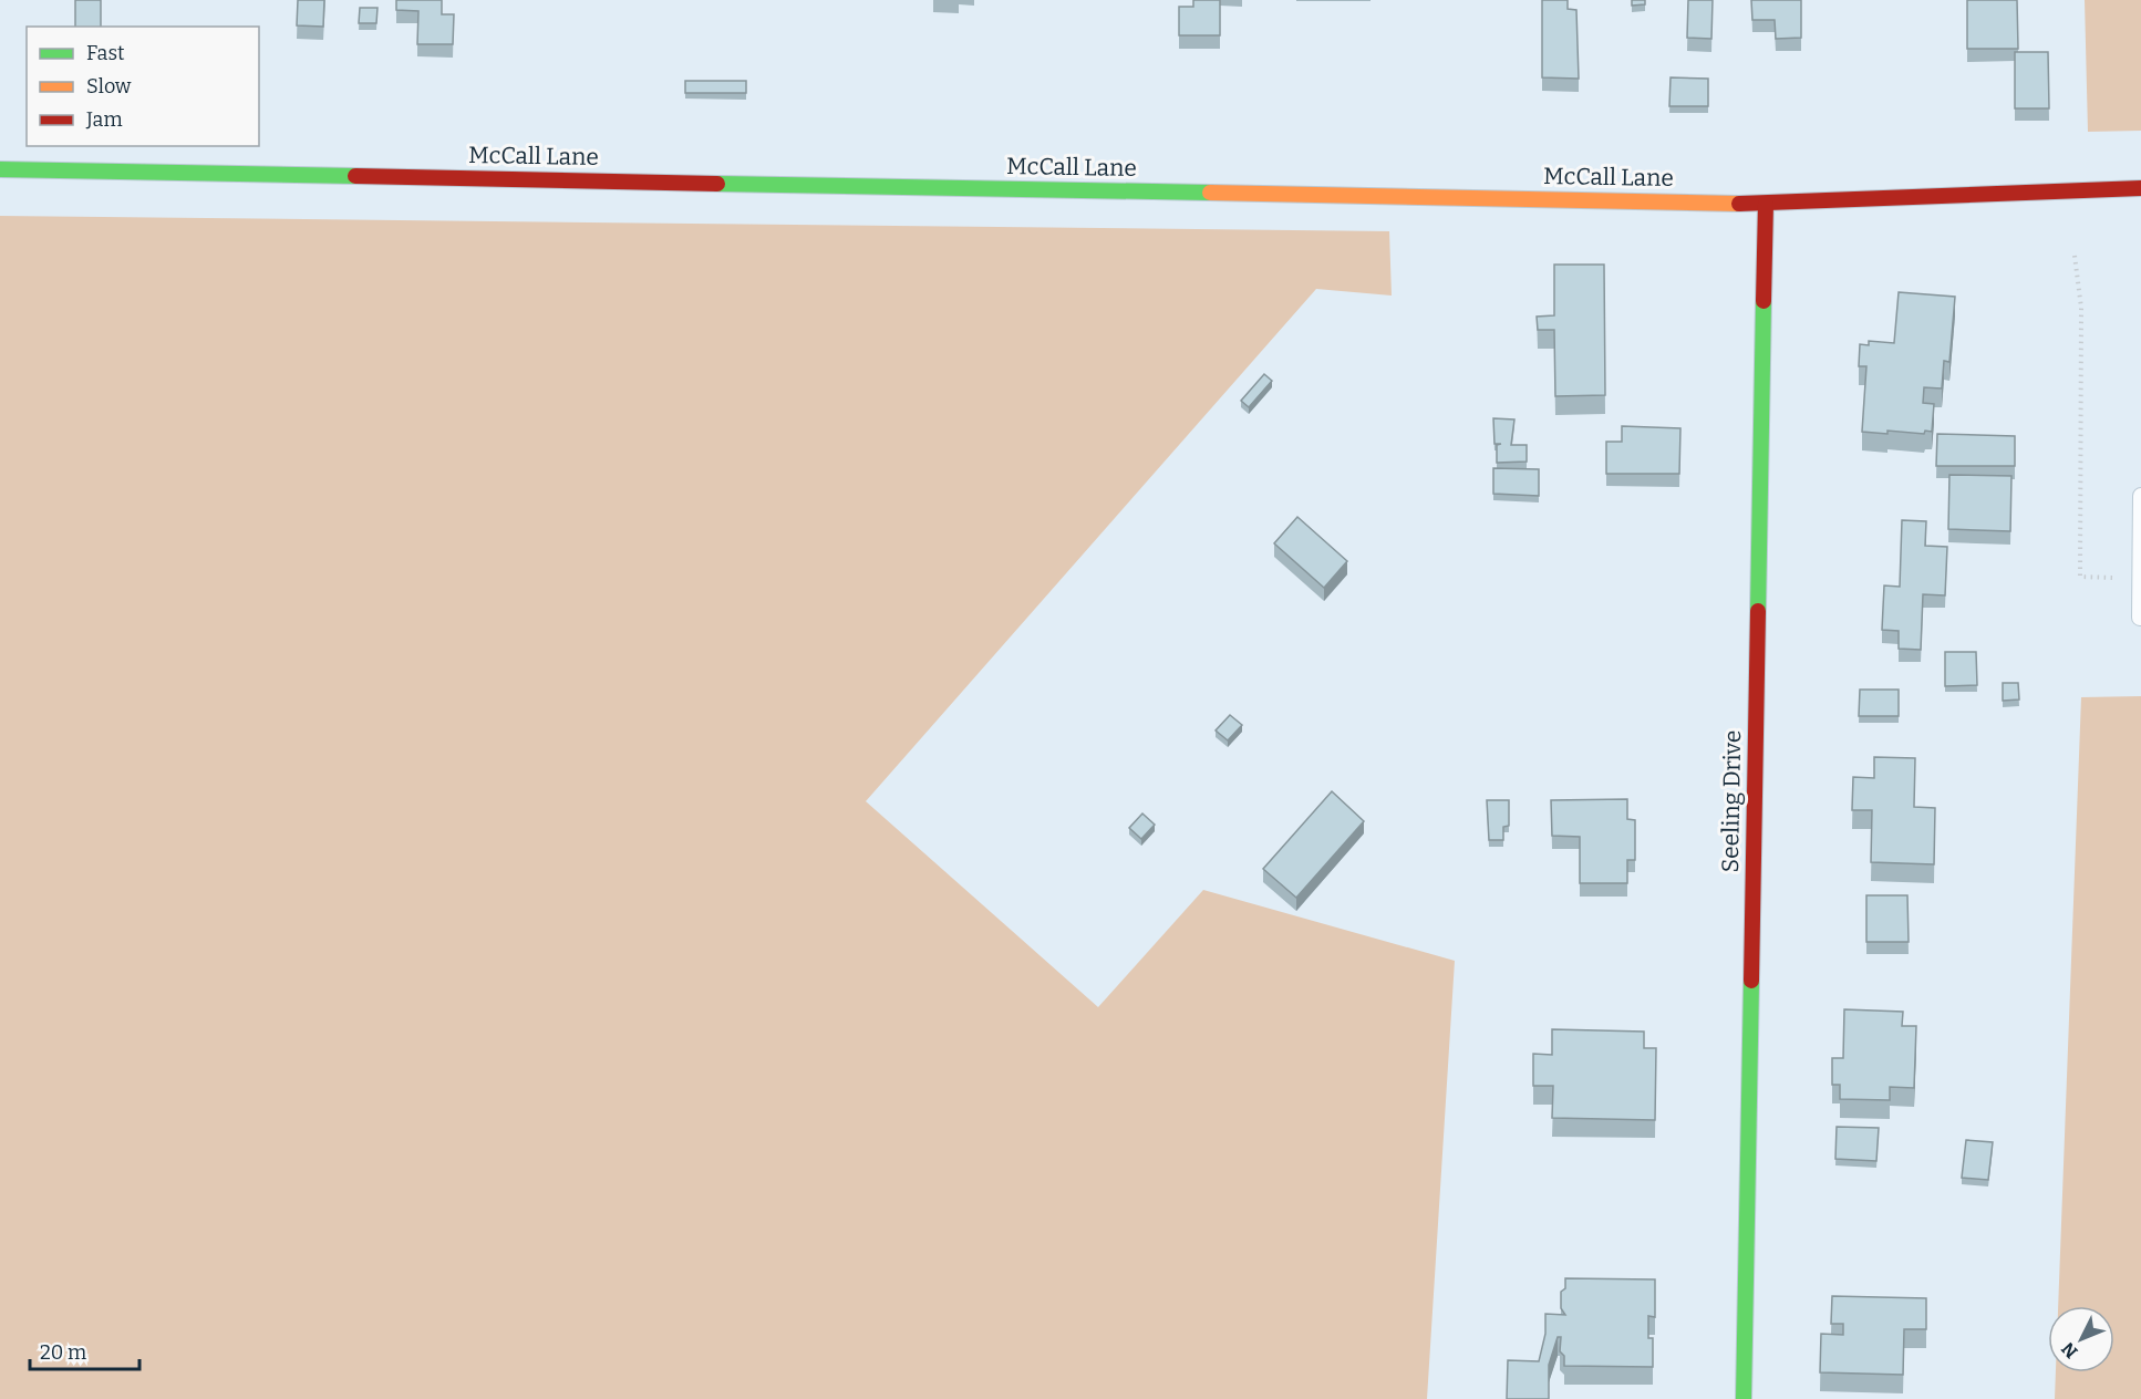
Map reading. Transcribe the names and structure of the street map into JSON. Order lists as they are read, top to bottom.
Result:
{
  "streets": {
    "street": ["McCall Lane", "Seeling Drive"]
  },
  "crossings": [
    ["McCall Lane", "Seeling Drive"]
  ],
  "legend": ["Fast", "Slow", "Jam"],
  "scale_bar": "20 m",
  "north": "bottom left"
}
